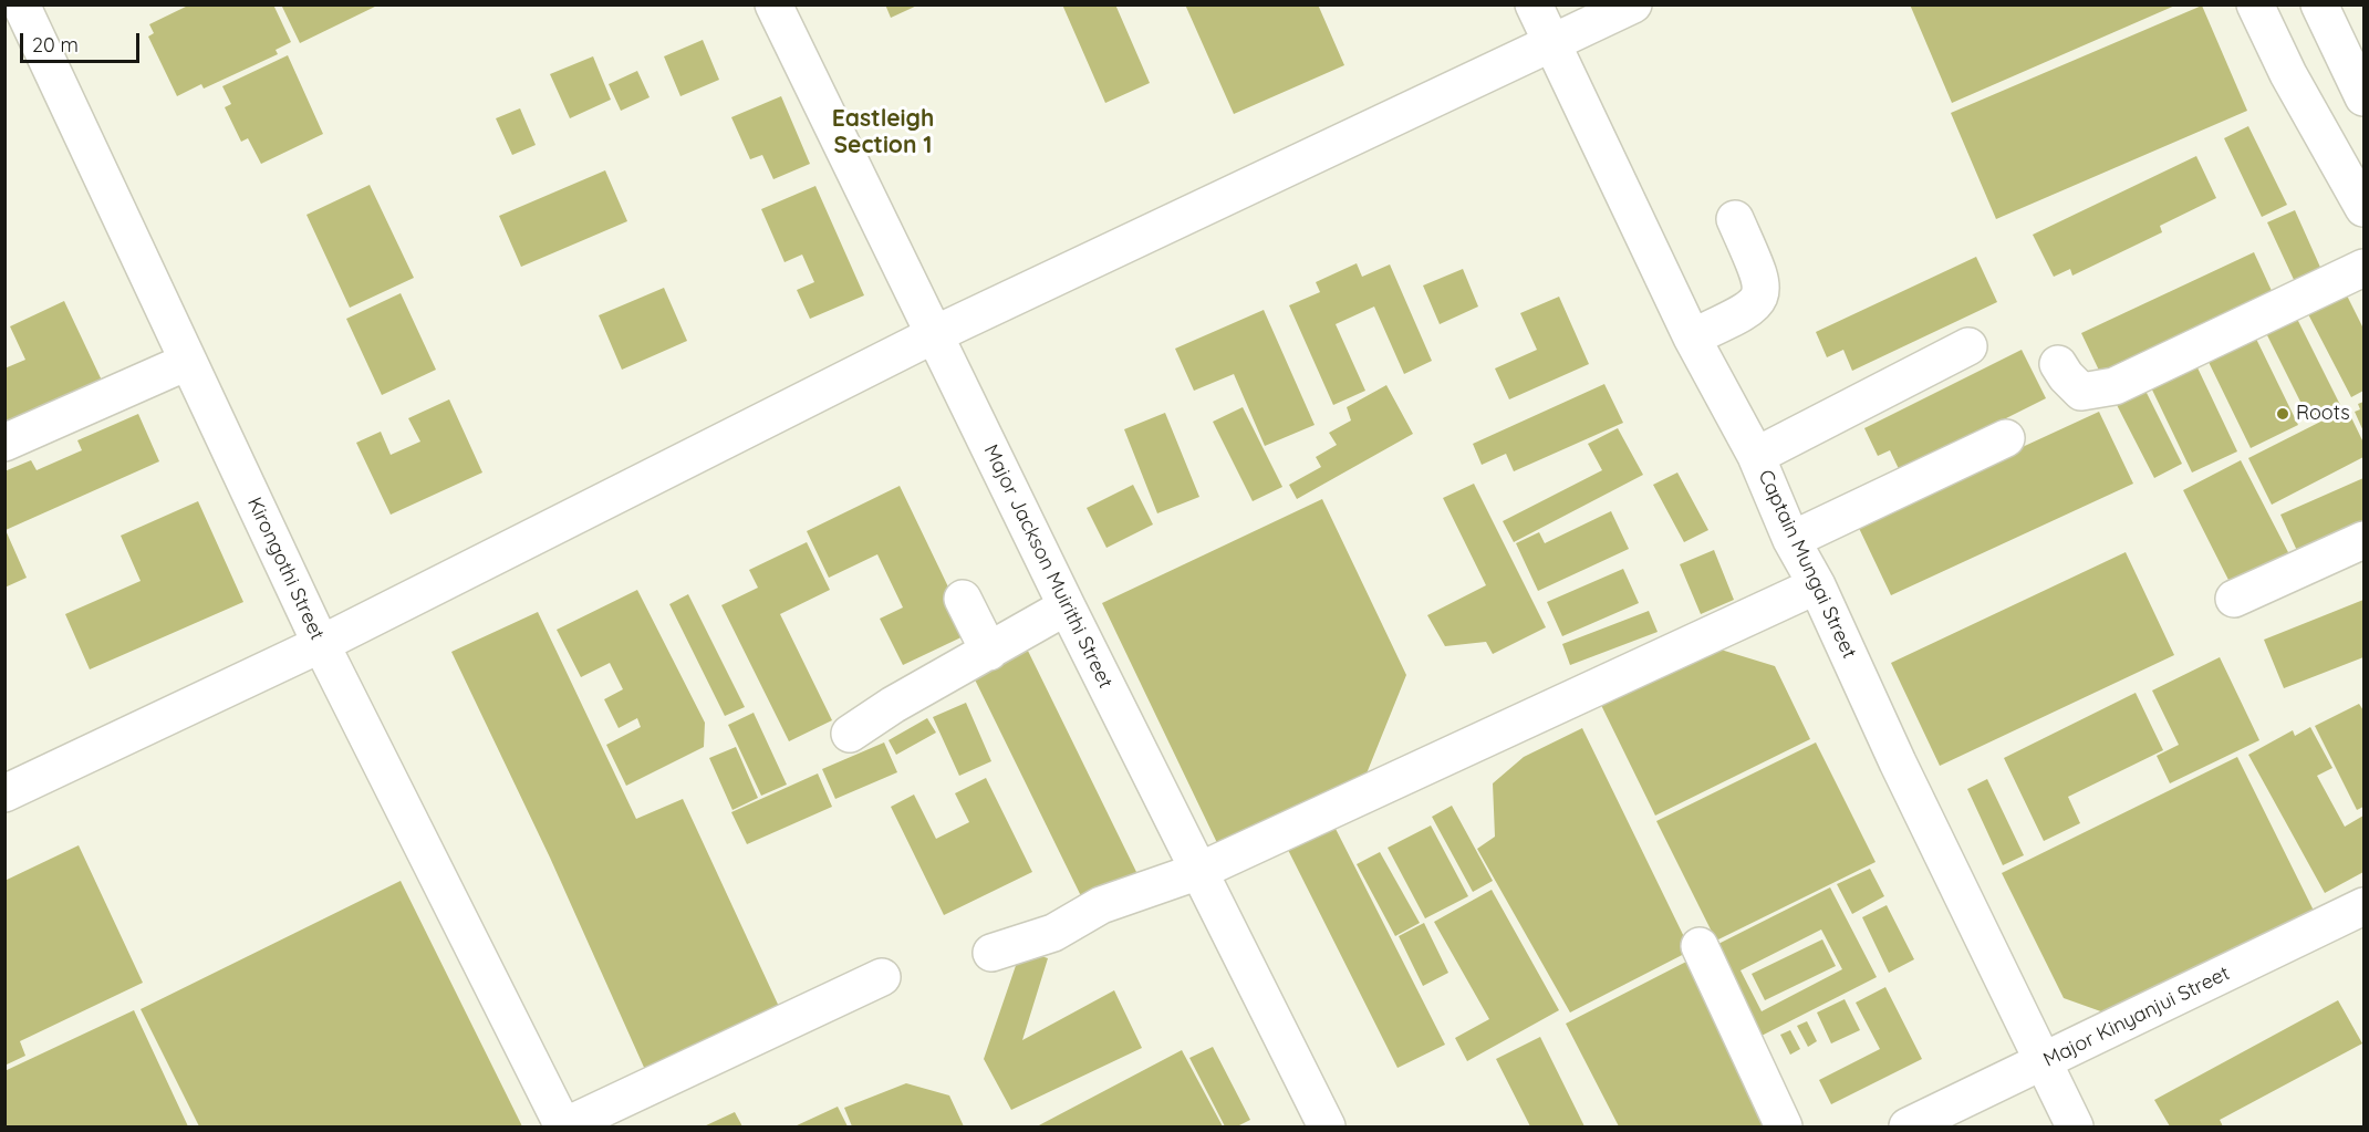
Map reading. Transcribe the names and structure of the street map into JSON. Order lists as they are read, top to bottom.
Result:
{
  "streets": {
    "street": [
      "Captain Mungai Street",
      "Major Jackson Muirithi Street",
      "Kirongothi Street",
      "Major Kinyanjui Street"
    ]
  },
  "crossings": [
    ["Captain Mungai Street", "Major Kinyanjui Street"]
  ],
  "districts": ["Eastleigh Section 1"],
  "places": ["Roots"],
  "scale_bar": "20 m"
}
